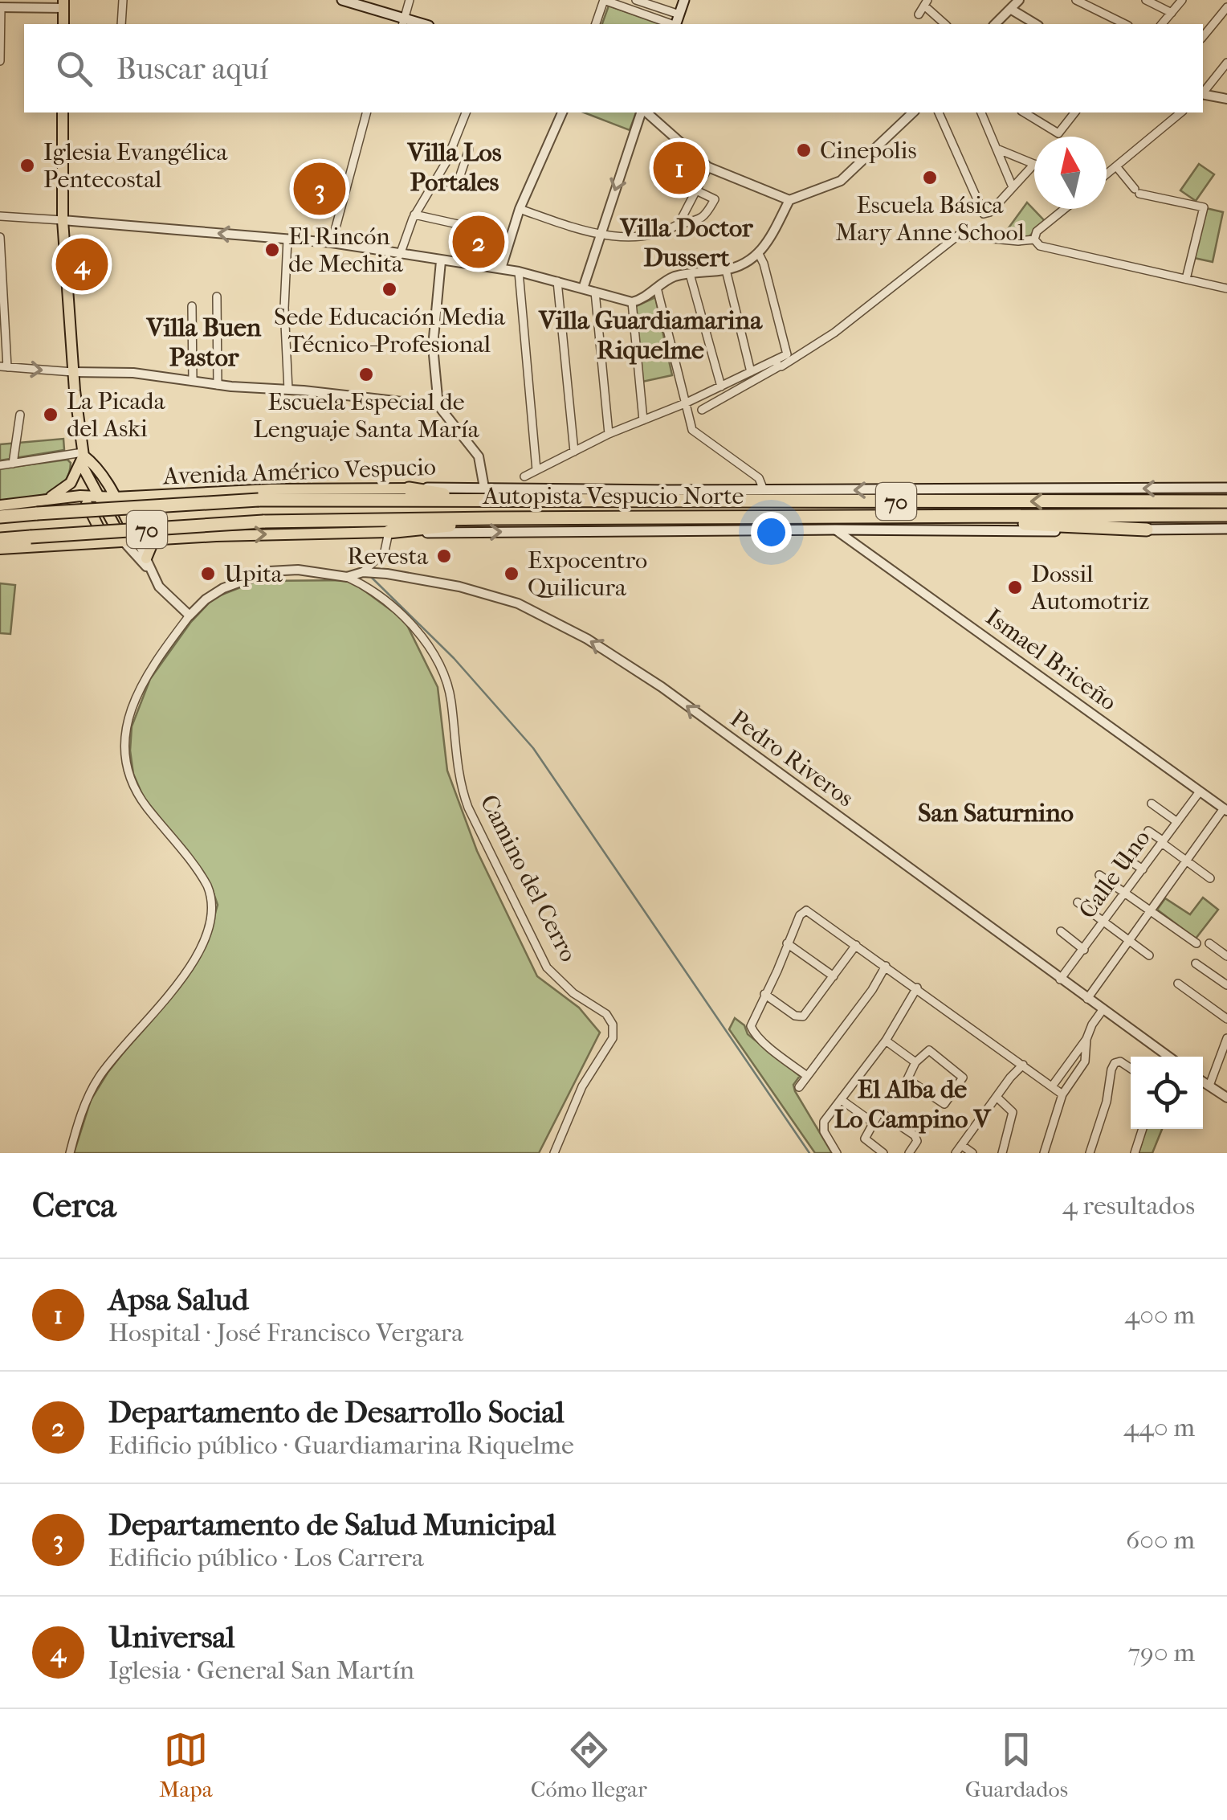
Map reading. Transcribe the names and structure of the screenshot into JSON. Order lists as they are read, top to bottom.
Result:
{
  "streets": {
    "highway": ["Autopista Vespucio Norte", "70"],
    "main road": ["Avenida Américo Vespucio"],
    "street": [
      "Ismael Briceño",
      "Pedro Riveros",
      "Calle Uno",
      "Camino del Cerro"
    ]
  },
  "crossings": [
    ["Ismael Briceño", "Calle Uno"],
    ["Pedro Riveros", "Calle Uno"],
    ["Pedro Riveros", "Camino del Cerro"]
  ],
  "one_way": ["Pedro Riveros"],
  "districts": [
    "Villa Los Portales",
    "Villa Doctor Dussert",
    "Villa Guardiamarina Riquelme",
    "Villa Buen Pastor",
    "San Saturnino",
    "El Alba de Lo Campino V"
  ],
  "places": [
    "Cinepolis",
    "Iglesia Evangélica Pentecostal",
    "Escuela Básica Mary Anne School",
    "El Rincón de Mechita",
    "Sede Educación Media Técnico-Profesional",
    "Escuela Especial de Lenguaje Santa María",
    "La Picada del Aski",
    "Revesta",
    "Upita",
    "Expocentro Quilicura",
    "Dossil Automotriz"
  ],
  "north": "top",
  "page": {
    "search": "Buscar aquí",
    "pins": [
      "1",
      "3",
      "2",
      "4"
    ],
    "heading": ["Cerca", "4 resultados"],
    "list": [
      {
        "mark": "1",
        "name": "Apsa Salud",
        "note": "Hospital · José Francisco Vergara",
        "value": "400 m"
      },
      {
        "mark": "2",
        "name": "Departamento de Desarrollo Social",
        "note": "Edificio público · Guardiamarina Riquelme",
        "value": "440 m"
      },
      {
        "mark": "3",
        "name": "Departamento de Salud Municipal",
        "note": "Edificio público · Los Carrera",
        "value": "600 m"
      },
      {
        "mark": "4",
        "name": "Universal",
        "note": "Iglesia · General San Martín",
        "value": "790 m"
      }
    ],
    "nav": ["Mapa", "Cómo llegar", "Guardados"]
  }
}
